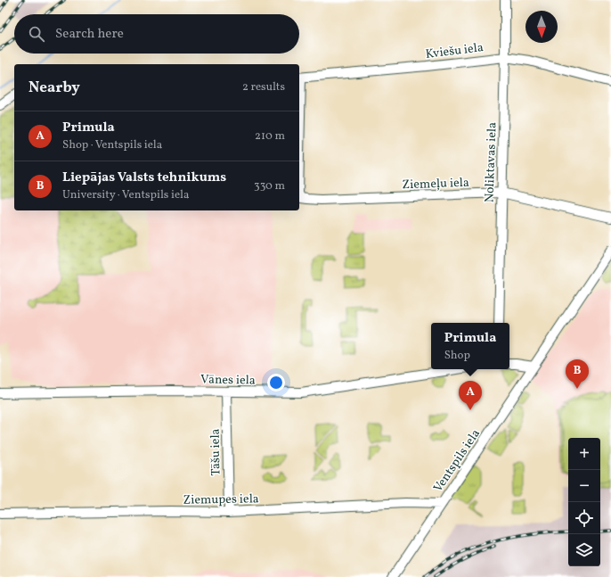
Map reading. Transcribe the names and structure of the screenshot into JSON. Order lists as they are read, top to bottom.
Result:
{
  "streets": {
    "street": [
      "Kviešu iela",
      "Noliktavas iela",
      "Ziemeļu iela",
      "Vānes iela",
      "Tāšu iela",
      "Ventspils iela",
      "Ziemupes iela"
    ]
  },
  "crossings": [
    ["Kviešu iela", "Noliktavas iela"],
    ["Noliktavas iela", "Ziemeļu iela"],
    ["Vānes iela", "Tāšu iela"],
    ["Tāšu iela", "Ziemupes iela"],
    ["Ventspils iela", "Ziemupes iela"]
  ],
  "north": "bottom",
  "page": {
    "search": "Search here",
    "heading": ["Nearby", "2 results"],
    "list": [
      {
        "mark": "A",
        "name": "Primula",
        "note": "Shop · Ventspils iela",
        "value": "210 m"
      },
      {
        "mark": "B",
        "name": "Liepājas Valsts tehnikums",
        "note": "University · Ventspils iela",
        "value": "330 m"
      }
    ],
    "popup": ["Primula", "Shop"],
    "pins": ["B", "A"],
    "map_buttons": ["+", "−"]
  }
}
